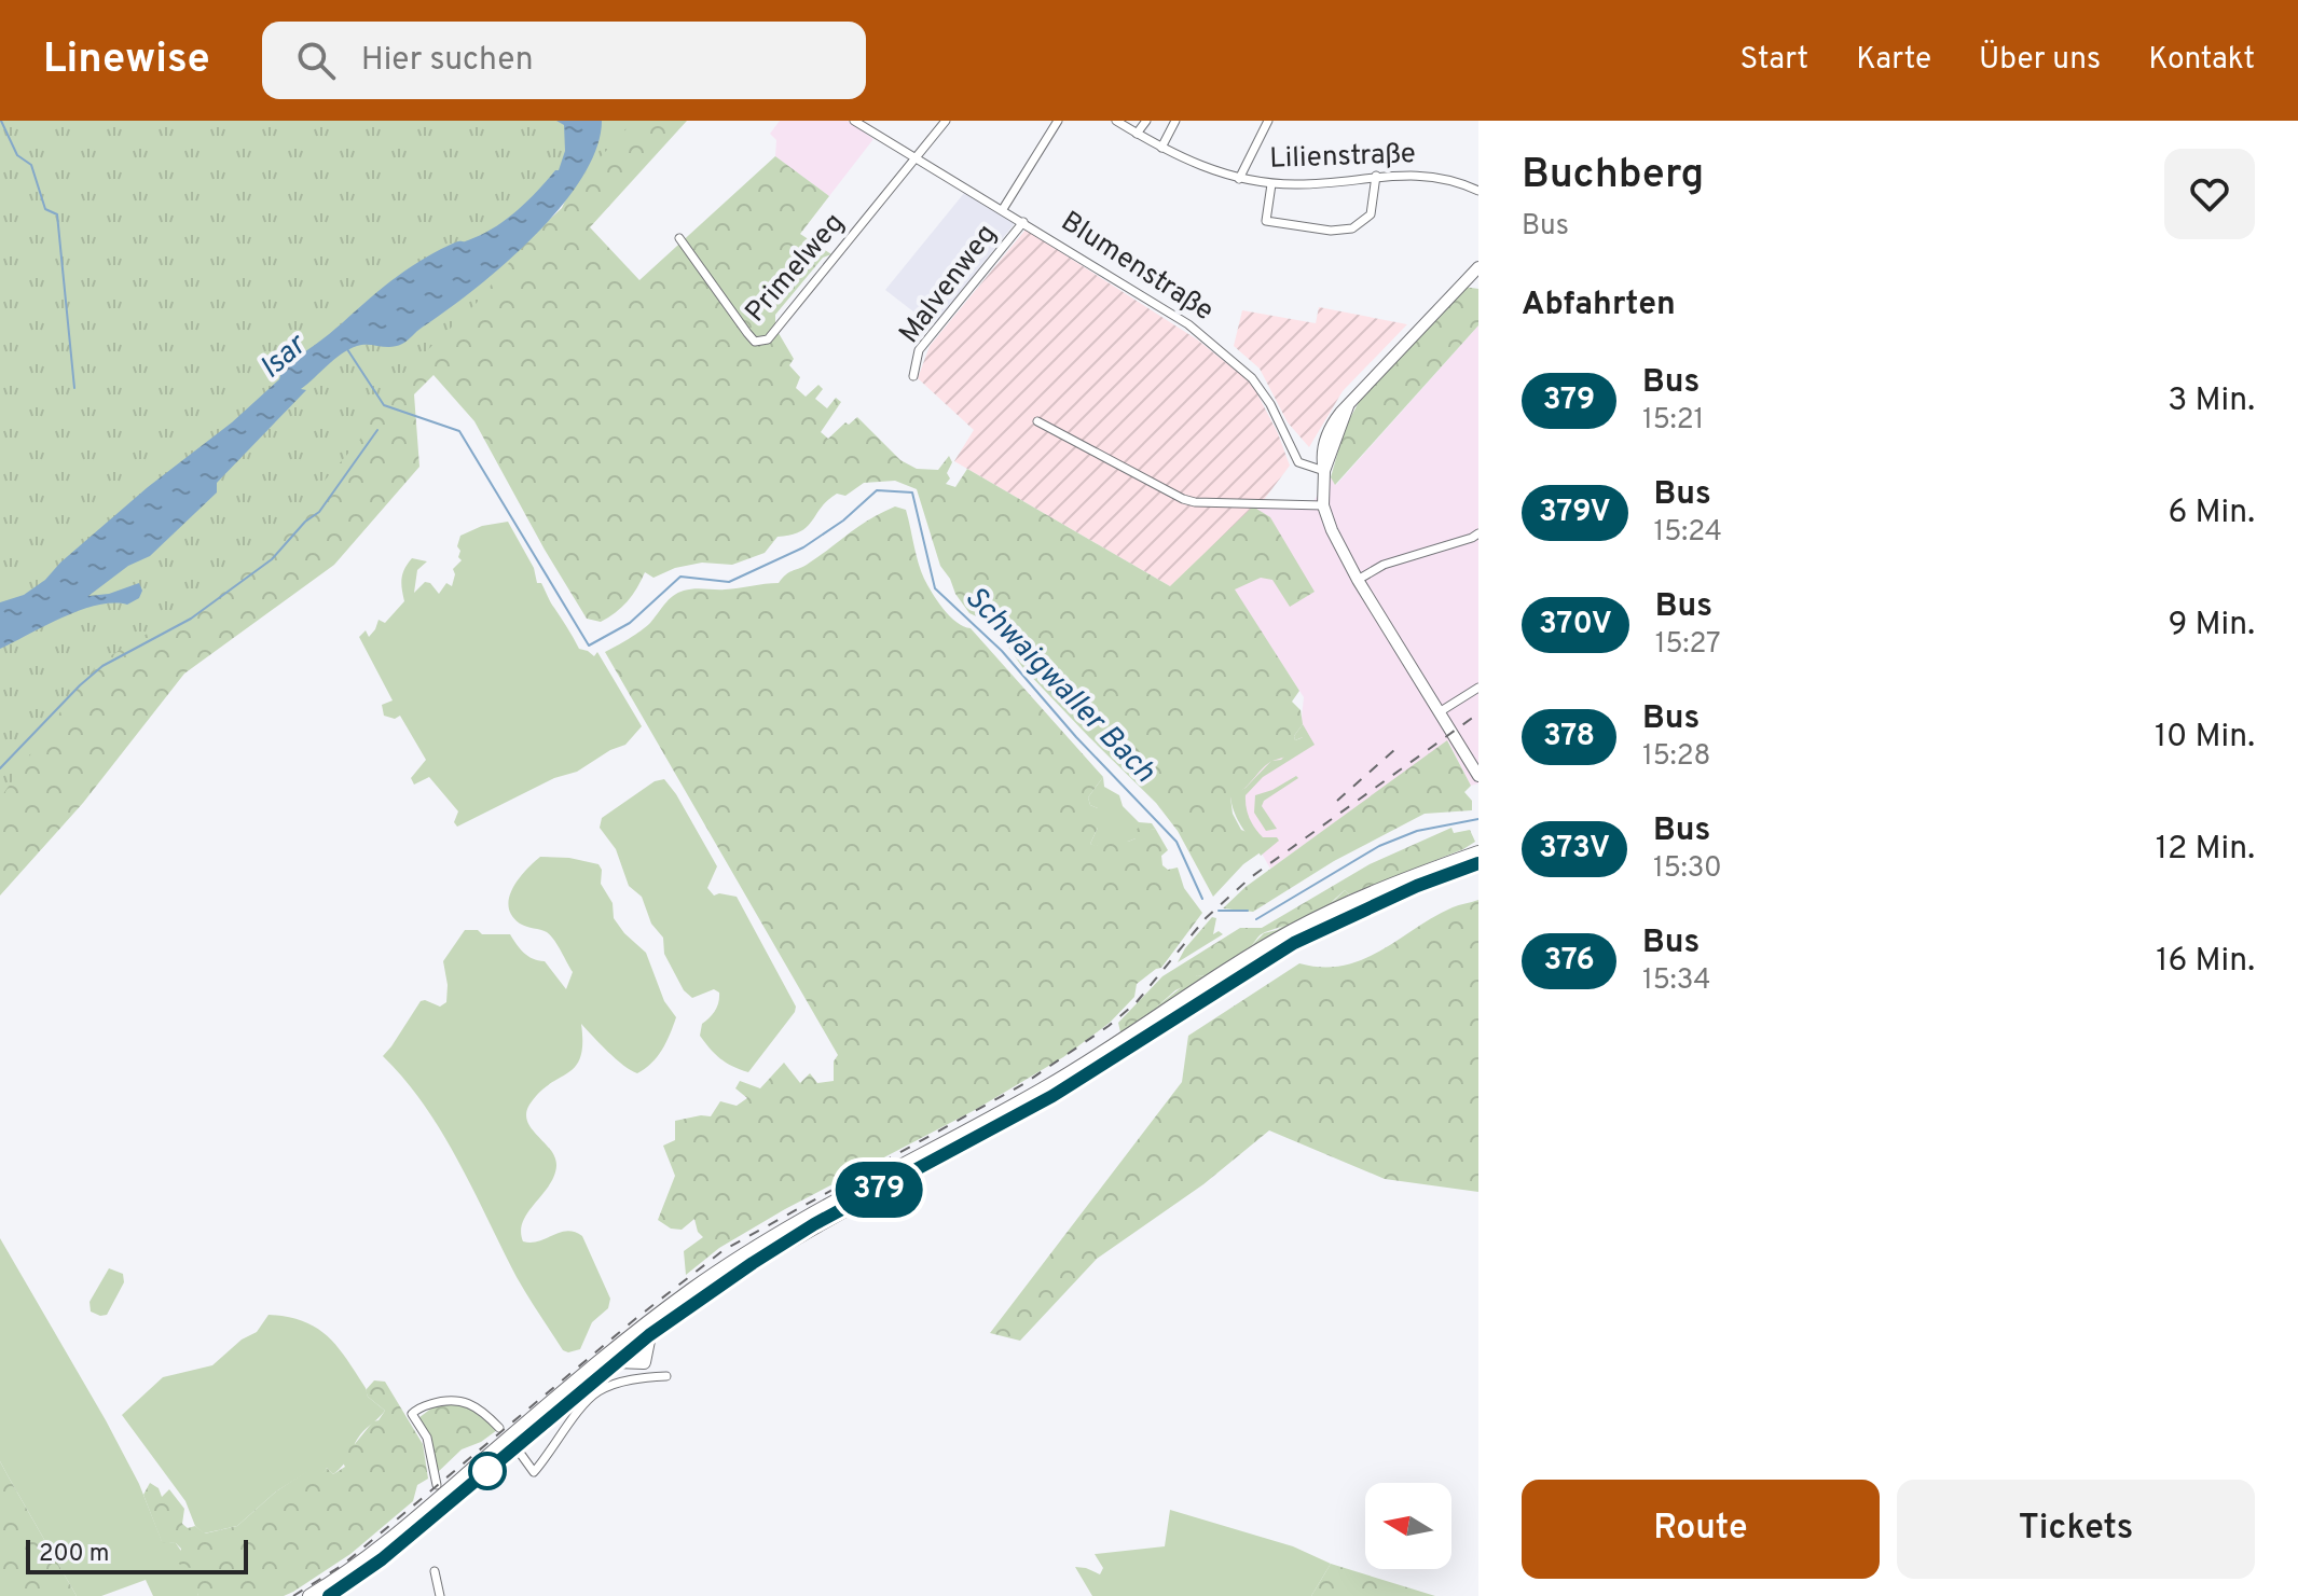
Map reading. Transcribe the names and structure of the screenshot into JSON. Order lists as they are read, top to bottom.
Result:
{
  "streets": {
    "street": [
      "Lilienstraße",
      "Blumenstraße",
      "Primelweg",
      "Malvenweg"
    ]
  },
  "crossings": [
    ["Blumenstraße", "Primelweg"],
    ["Blumenstraße", "Malvenweg"]
  ],
  "water": ["Isar", "Schwaigwaller Bach"],
  "lines": ["bus line 379"],
  "scale_bar": "200 m",
  "north": "left",
  "page": {
    "header": "Linewise",
    "search": "Hier suchen",
    "nav": [
      "Start",
      "Karte",
      "Über uns",
      "Kontakt"
    ],
    "on_map": "379",
    "heading": [
      ["Buchberg", "Bus"],
      "Abfahrten"
    ],
    "list": [
      {
        "mark": "379",
        "name": "Bus",
        "note": "15:21",
        "value": "3 Min."
      },
      {
        "mark": "379V",
        "name": "Bus",
        "note": "15:24",
        "value": "6 Min."
      },
      {
        "mark": "370V",
        "name": "Bus",
        "note": "15:27",
        "value": "9 Min."
      },
      {
        "mark": "378",
        "name": "Bus",
        "note": "15:28",
        "value": "10 Min."
      },
      {
        "mark": "373V",
        "name": "Bus",
        "note": "15:30",
        "value": "12 Min."
      },
      {
        "mark": "376",
        "name": "Bus",
        "note": "15:34",
        "value": "16 Min."
      }
    ],
    "buttons": ["Route", "Tickets"],
    "scale": "200 m"
  }
}
